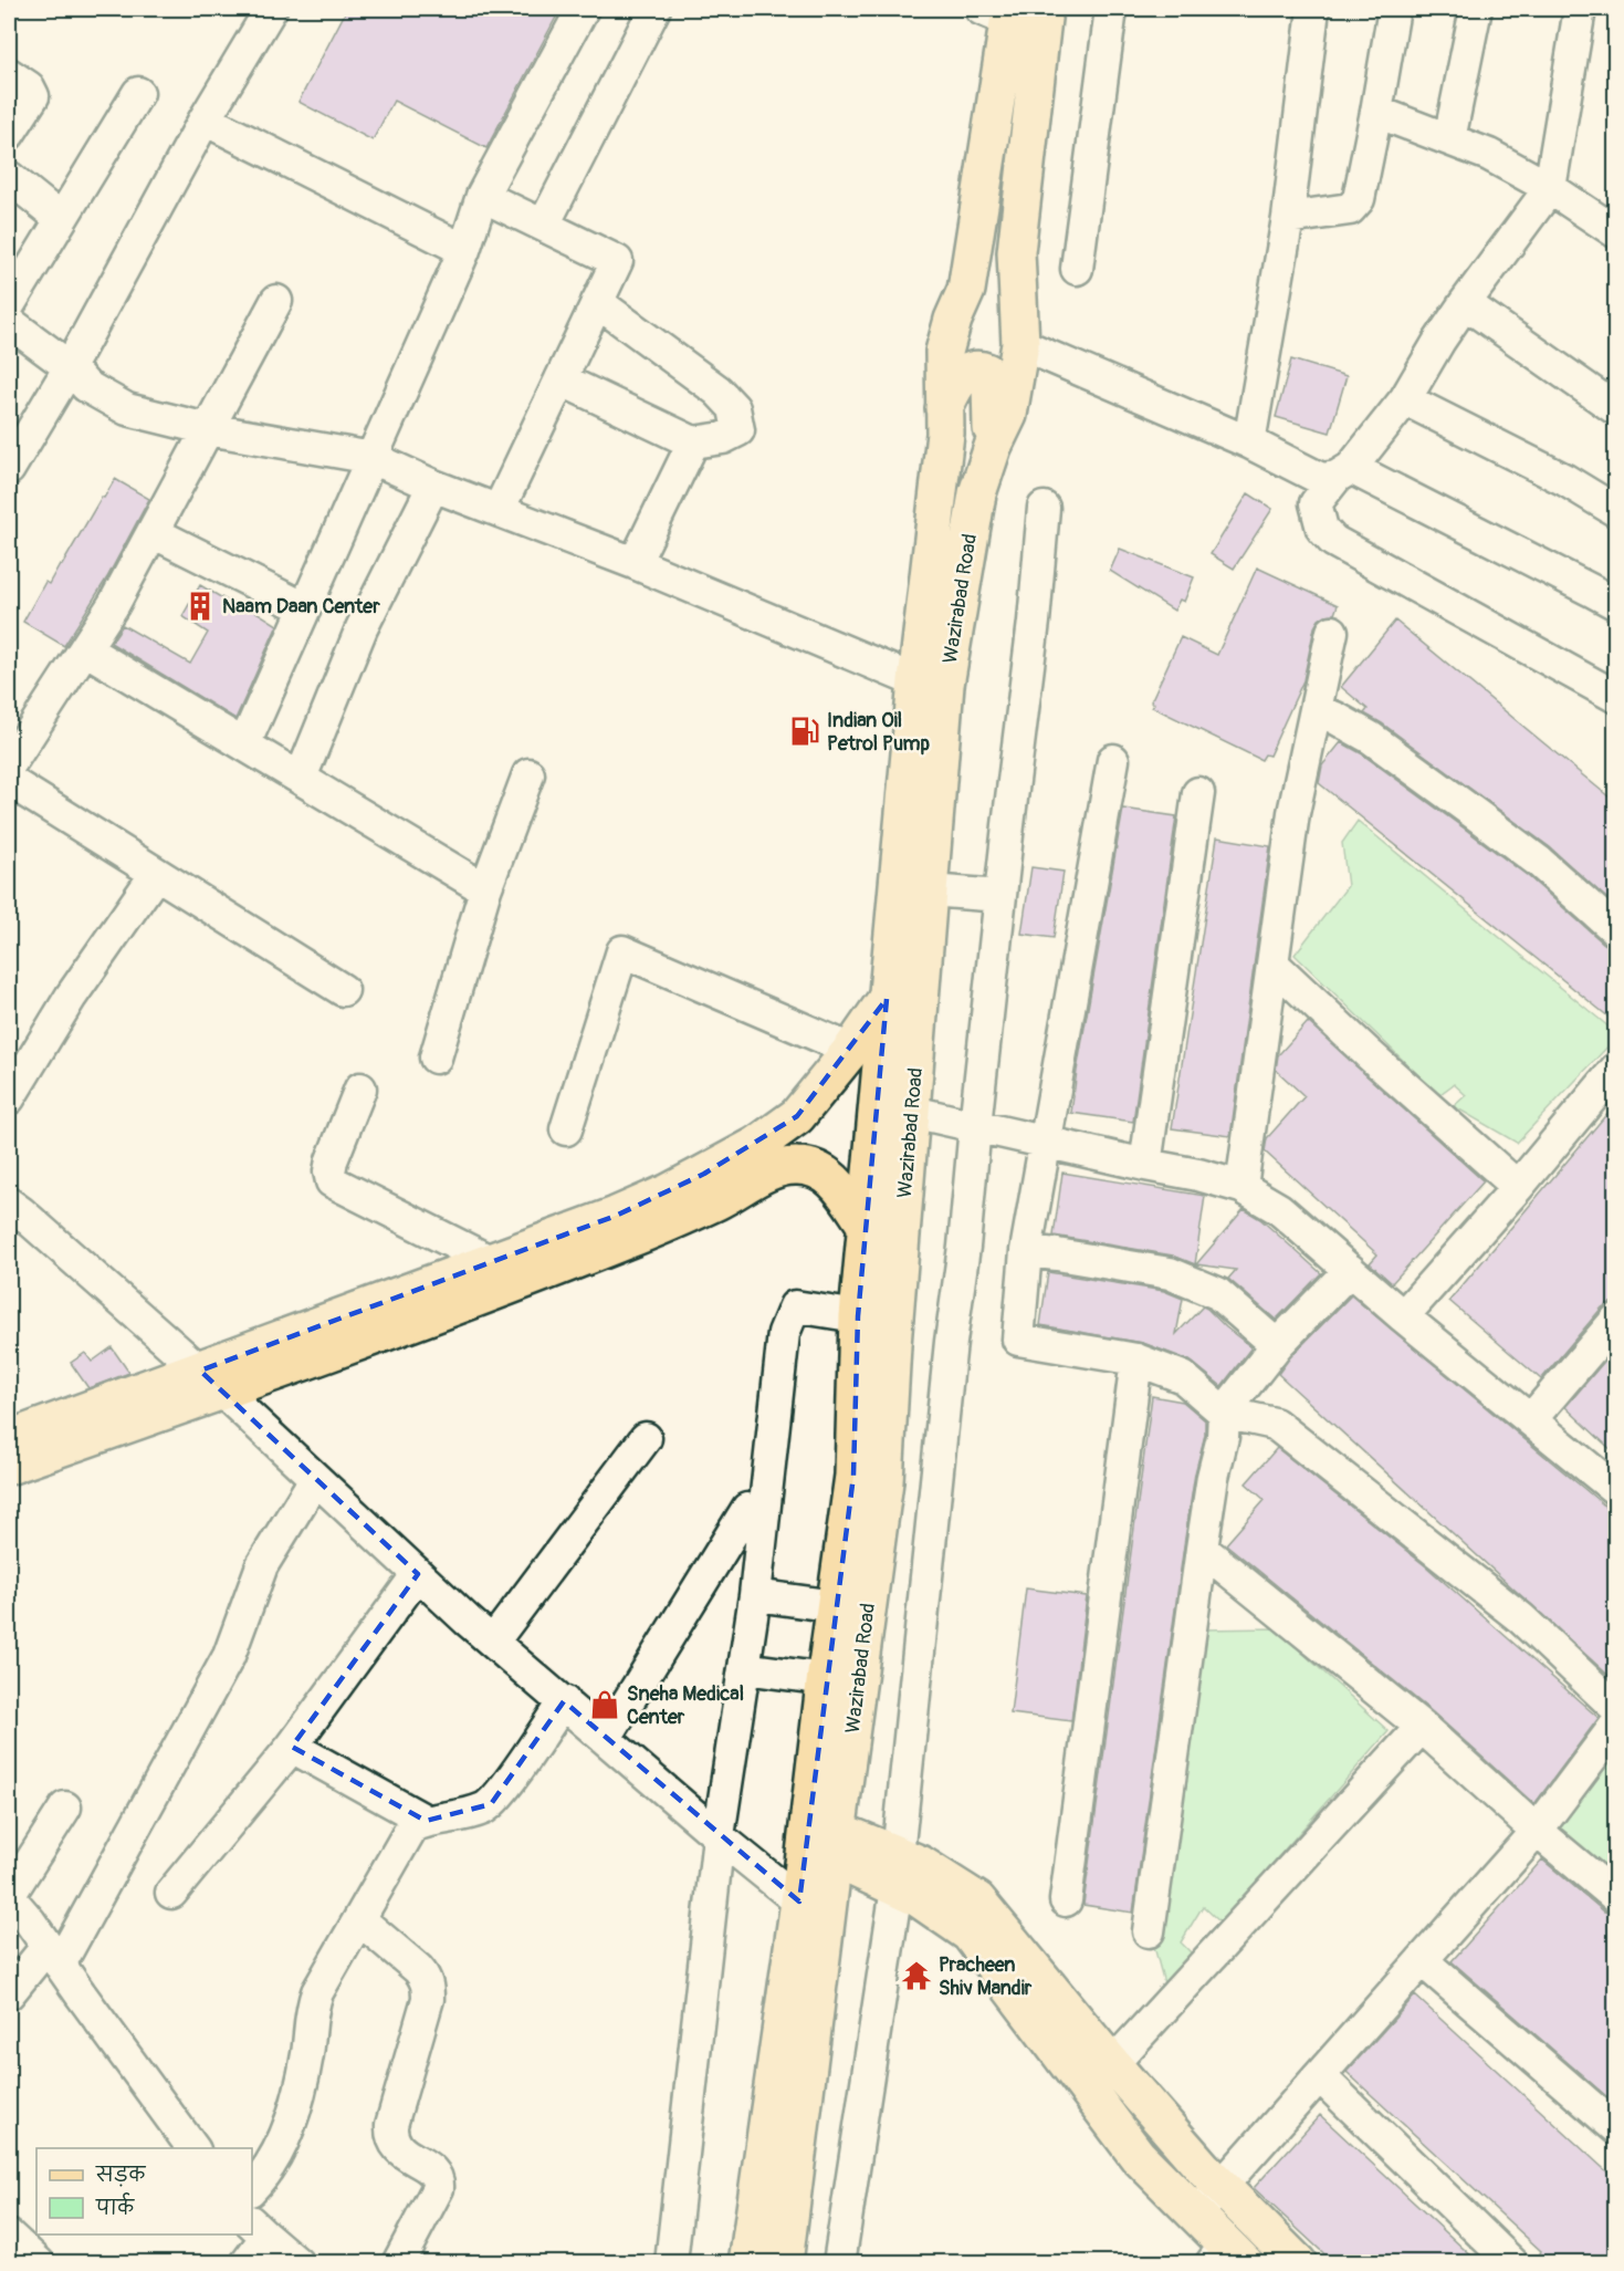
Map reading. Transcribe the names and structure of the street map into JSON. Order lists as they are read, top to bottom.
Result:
{
  "streets": {
    "main road": ["Wazirabad Road"]
  },
  "places": {
    "building": ["Naam Daan Center"],
    "fuel station": ["Indian Oil Petrol Pump"],
    "shop": ["Sneha Medical Center"],
    "temple": ["Pracheen Shiv Mandir"]
  },
  "legend": ["सड़क", "पार्क"]
}
